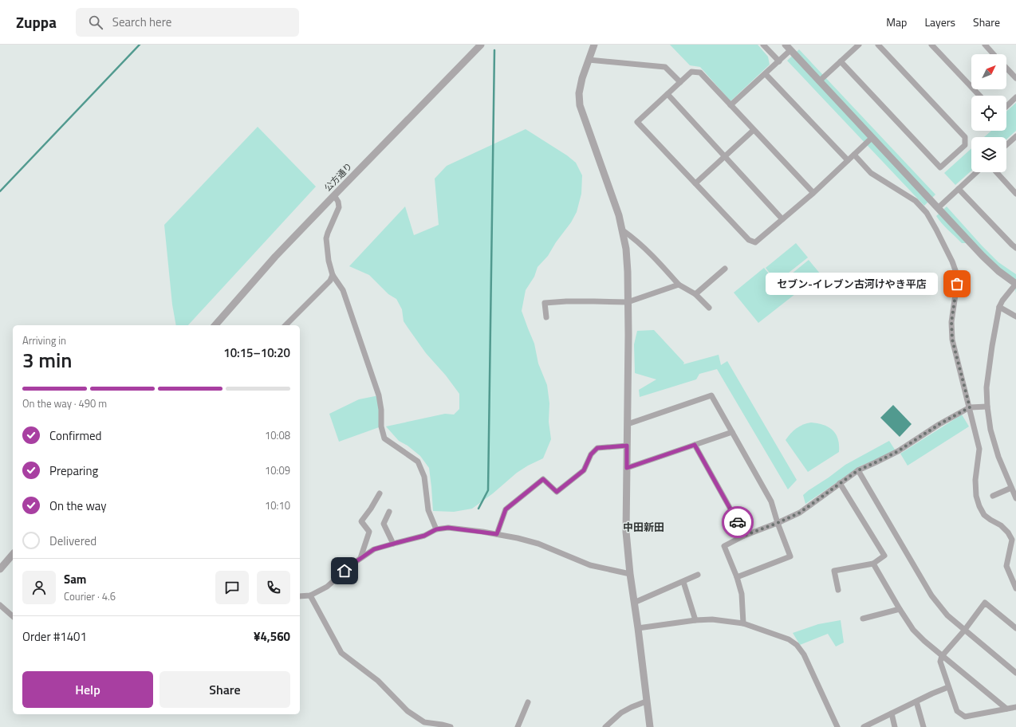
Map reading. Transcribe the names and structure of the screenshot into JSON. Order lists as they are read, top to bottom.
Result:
{
  "streets": {
    "street": ["公方通り"]
  },
  "districts": ["中田新田"],
  "places": ["セブン-イレブン古河けやき平店"],
  "north": "top right",
  "page": {
    "header": "Zuppa",
    "search": "Search here",
    "nav": ["Map", "Layers", "Share"],
    "bubble": "セブン-イレブン古河けやき平店",
    "heading": ["3 min", "Arriving in", "10:15–10:20"],
    "panel": [
      "Sam",
      "Courier · 4.6",
      "Order #1401",
      "¥4,560"
    ],
    "bar": "On the way · 490 m",
    "list": [
      ["Confirmed", "10:08"],
      ["Preparing", "10:09"],
      ["On the way", "10:10"],
      "Delivered"
    ],
    "buttons": ["Help", "Share"]
  }
}
